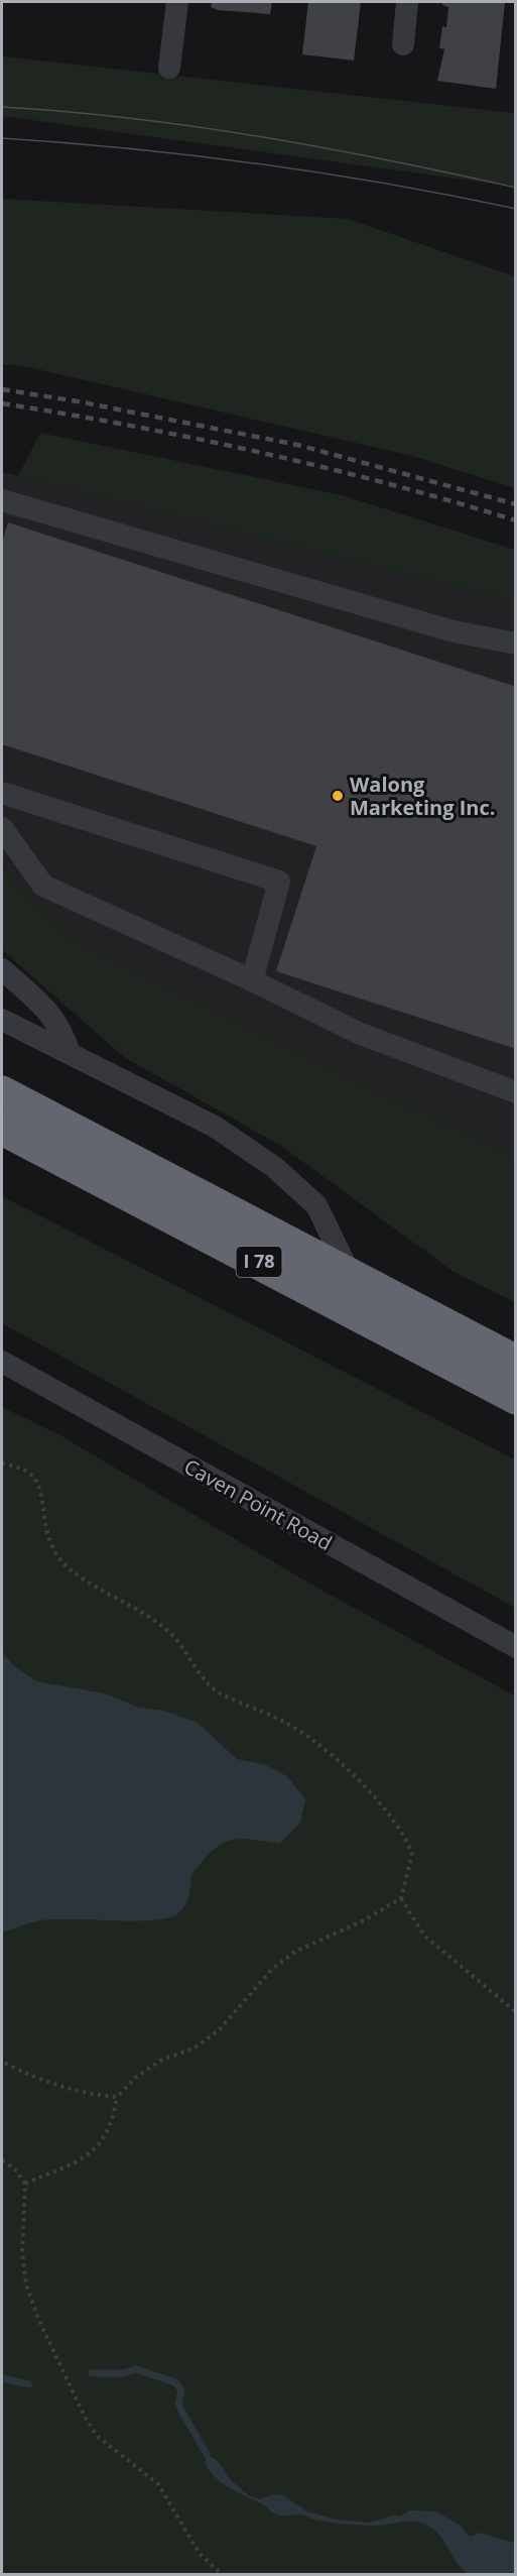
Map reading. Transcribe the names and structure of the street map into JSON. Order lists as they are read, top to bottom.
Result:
{
  "streets": {
    "highway": ["I 78"],
    "street": ["Caven Point Road"]
  },
  "places": ["Walong Marketing Inc."]
}
